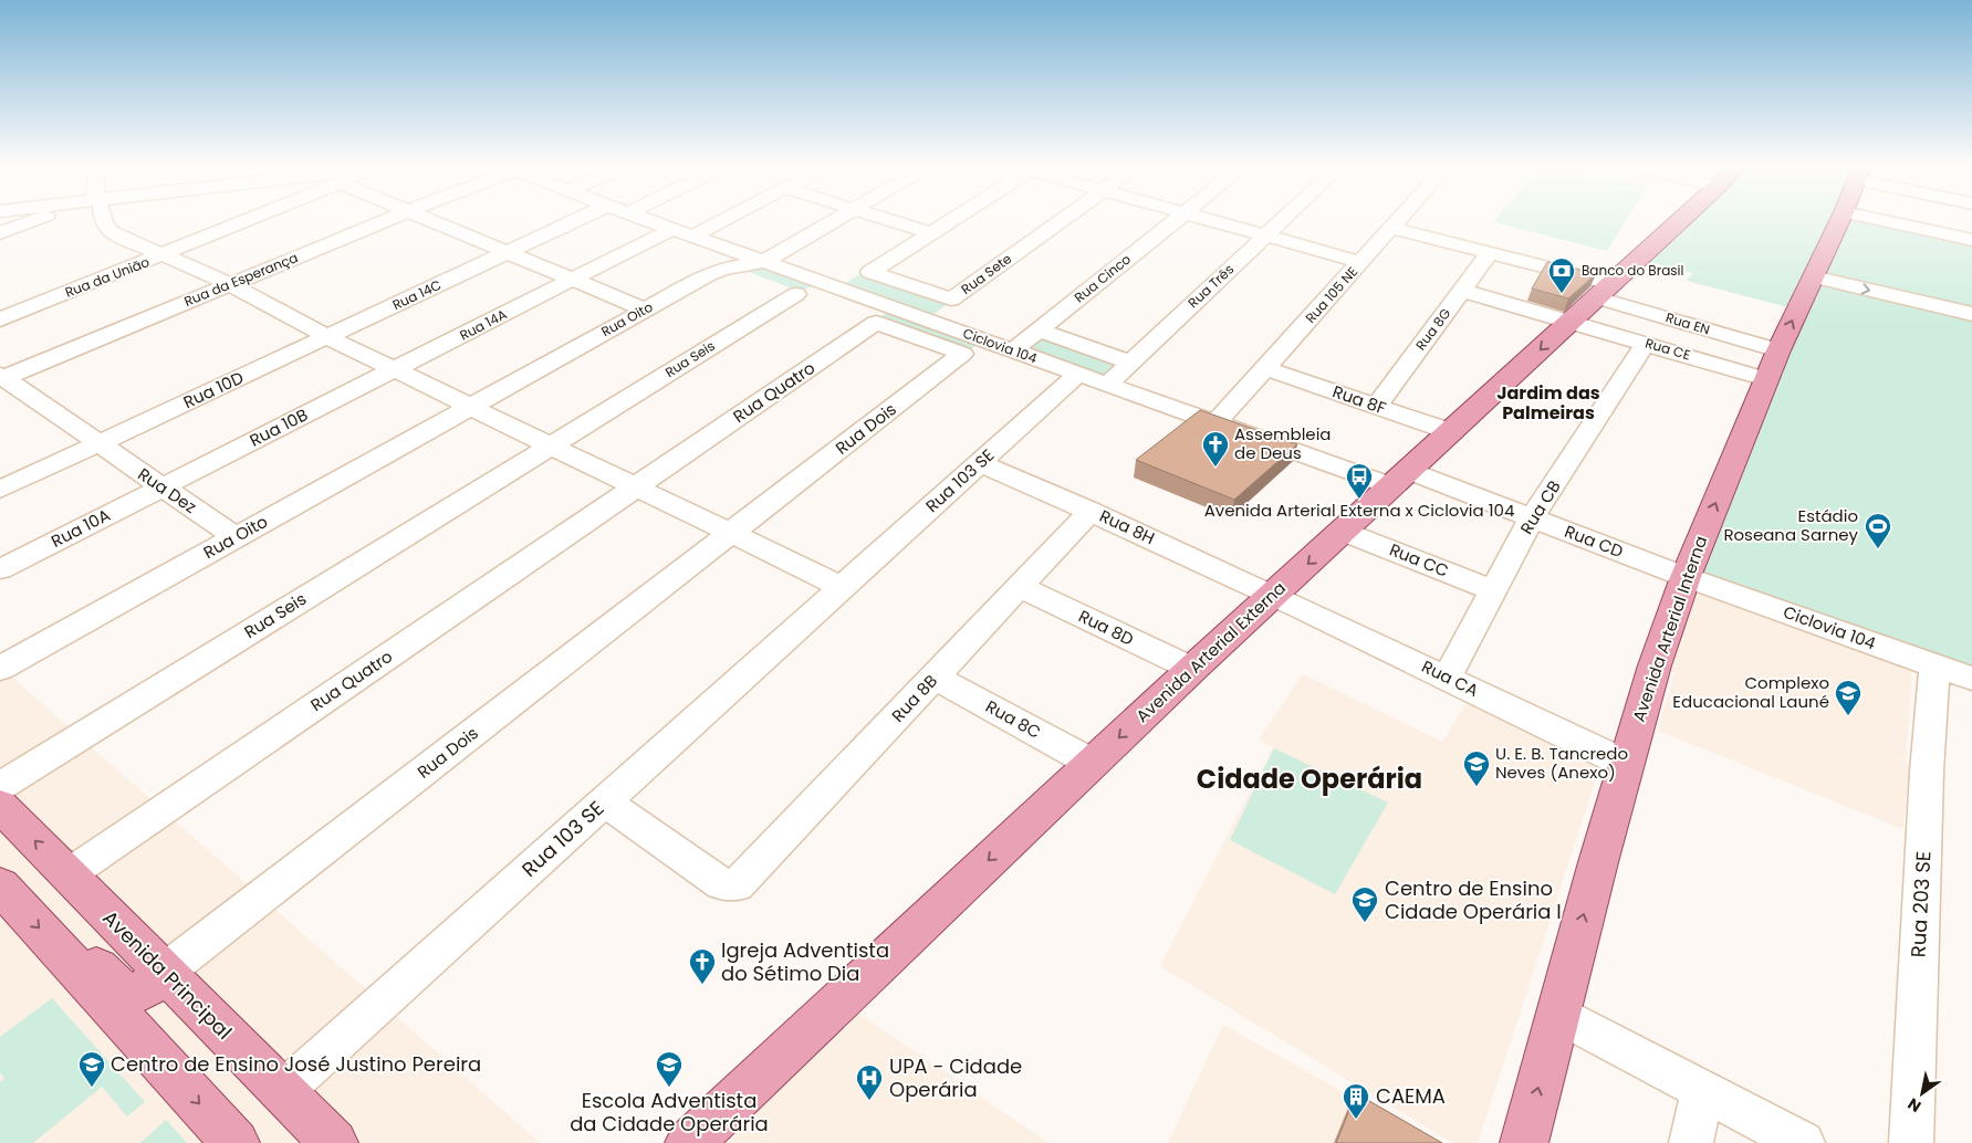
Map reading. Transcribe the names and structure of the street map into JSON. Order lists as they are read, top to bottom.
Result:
{
  "streets": {
    "main road": ["Avenida Arterial Interna", "Avenida Arterial Externa", "Avenida Principal"],
    "street": [
      "Rua Sete",
      "Rua da União",
      "Rua Cinco",
      "Rua da Esperança",
      "Rua Três",
      "Rua 14C",
      "Rua 105 NE",
      "Rua Oito",
      "Rua EN",
      "Rua 14A",
      "Rua 8G",
      "Ciclovia 104",
      "Rua CE",
      "Rua Seis",
      "Rua 10D",
      "Rua Quatro",
      "Rua 8F",
      "Rua 10B",
      "Rua Dois",
      "Rua 103 SE",
      "Rua Dez",
      "Rua CB",
      "Rua 8H",
      "Rua 10A",
      "Rua CD",
      "Rua CC",
      "Rua 8D",
      "Rua CA",
      "Rua 8B",
      "Rua 8C",
      "Rua 203 SE"
    ]
  },
  "crossings": [
    ["Rua Cinco", "Ciclovia 104"],
    ["Rua da Esperança", "Rua Dez"],
    ["Rua Três", "Ciclovia 104"],
    ["Rua Três", "Rua 103 SE"],
    ["Rua 14C", "Rua 10D"],
    ["Rua 105 NE", "Rua EN"],
    ["Rua 105 NE", "Ciclovia 104"],
    ["Rua 105 NE", "Rua 8F"],
    ["Rua Oito", "Ciclovia 104"],
    ["Rua Oito", "Rua Seis"],
    ["Rua Oito", "Rua Dez"],
    ["Rua EN", "Rua 8G"],
    ["Rua EN", "Rua CE"],
    ["Rua EN", "Avenida Arterial Interna"],
    ["Rua EN", "Avenida Arterial Externa"],
    ["Rua 14A", "Ciclovia 104"],
    ["Rua 14A", "Rua 10B"],
    ["Rua 8G", "Rua CE"],
    ["Rua 8G", "Rua 8F"],
    ["Ciclovia 104", "Rua Seis"],
    ["Ciclovia 104", "Rua 103 SE"],
    ["Ciclovia 104", "Rua CD"],
    ["Ciclovia 104", "Avenida Arterial Interna"],
    ["Ciclovia 104", "Avenida Arterial Externa"],
    ["Ciclovia 104", "Rua 203 SE"],
    ["Rua CE", "Rua CB"],
    ["Rua CE", "Avenida Arterial Interna"],
    ["Rua CE", "Avenida Arterial Externa"],
    ["Rua Seis", "Avenida Principal"],
    ["Rua 10D", "Rua Dez"],
    ["Rua Quatro", "Rua Dois"],
    ["Rua Quatro", "Avenida Principal"],
    ["Rua 8F", "Avenida Arterial Externa"],
    ["Rua 10B", "Rua Dez"],
    ["Rua 10B", "Rua 10A"],
    ["Rua Dois", "Avenida Principal"],
    ["Rua 103 SE", "Rua 8H"],
    ["Rua 103 SE", "Rua 8B"],
    ["Rua 103 SE", "Avenida Principal"],
    ["Rua Dez", "Rua 10A"],
    ["Rua CB", "Rua CD"],
    ["Rua CB", "Rua CC"],
    ["Rua CB", "Rua CA"],
    ["Rua 8H", "Avenida Arterial Externa"],
    ["Rua 8H", "Rua CA"],
    ["Rua 8H", "Rua 8B"],
    ["Rua CD", "Avenida Arterial Interna"],
    ["Rua CD", "Avenida Arterial Externa"],
    ["Rua CC", "Avenida Arterial Externa"],
    ["Rua 8D", "Avenida Arterial Externa"],
    ["Rua 8D", "Rua 8B"],
    ["Avenida Arterial Interna", "Rua CA"],
    ["Avenida Arterial Externa", "Rua CA"],
    ["Avenida Arterial Externa", "Rua 8C"],
    ["Rua 8B", "Rua 8C"]
  ],
  "one_way": ["Avenida Arterial Interna", "Avenida Arterial Externa"],
  "districts": ["Jardim das Palmeiras", "Cidade Operária"],
  "places": {
    "bank": ["Banco do Brasil"],
    "church": ["Assembleia de Deus", "Igreja Adventista do Sétimo Dia"],
    "bus stop": ["Avenida Arterial Externa x Ciclovia 104"],
    "sports": ["Estádio Roseana Sarney"],
    "school or university": [
      "Complexo Educacional Launé",
      "U. E. B. Tancredo Neves (Anexo)",
      "Centro de Ensino Cidade Operária I",
      "Centro de Ensino José Justino Pereira",
      "Escola Adventista da Cidade Operária"
    ],
    "hospital": ["UPA - Cidade Operária"],
    "building": ["CAEMA"]
  },
  "north": "bottom left"
}
